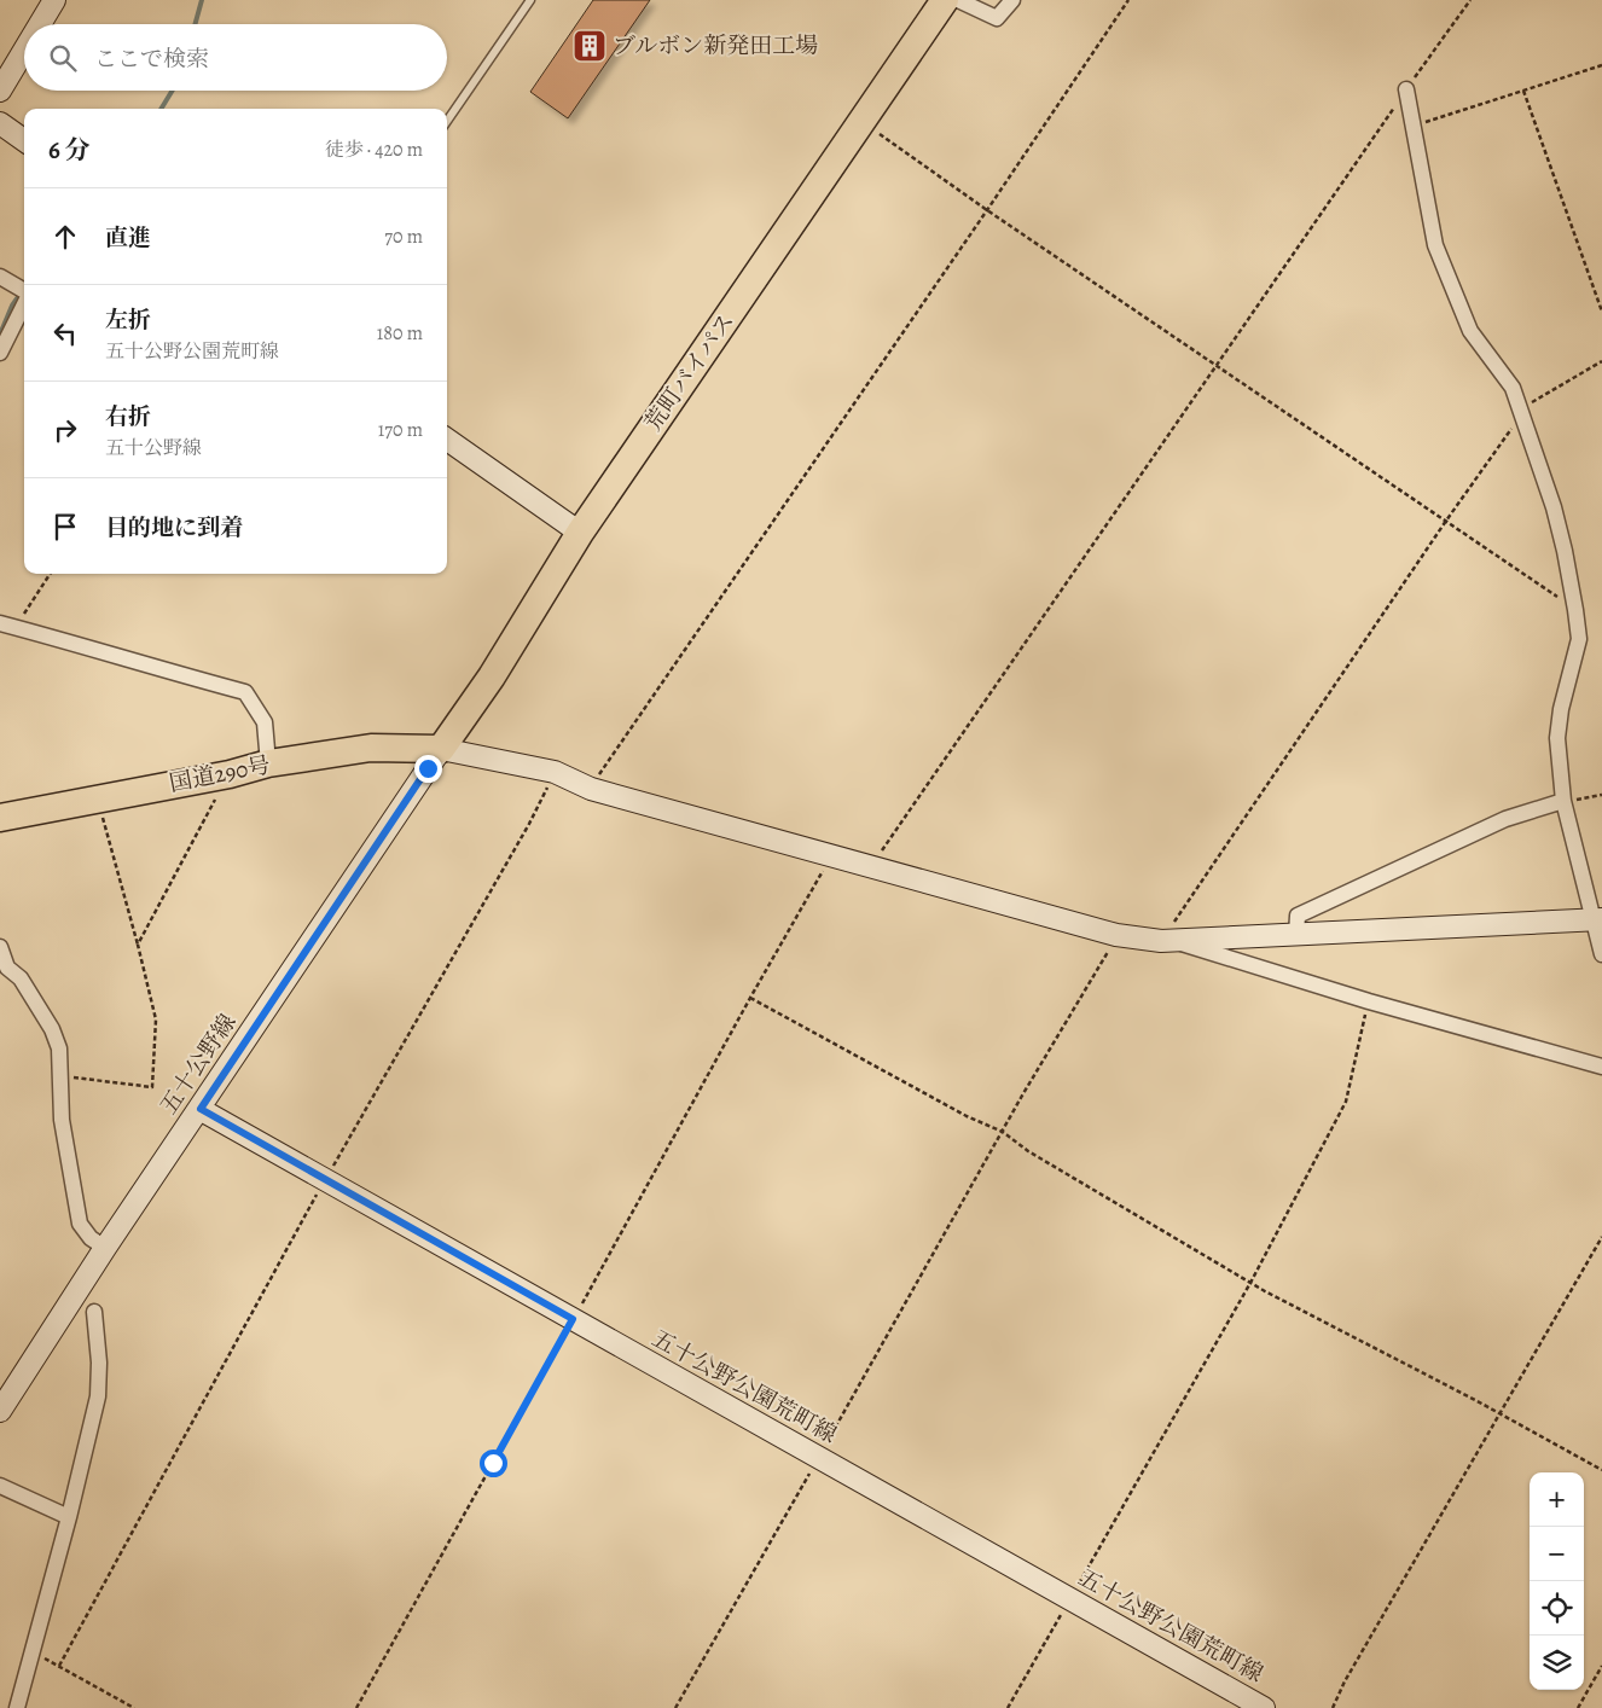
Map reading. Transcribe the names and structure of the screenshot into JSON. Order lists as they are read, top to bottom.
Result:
{
  "streets": {
    "highway": ["荒町バイパス", "国道290号"],
    "street": ["五十公野線", "五十公野公園荒町線"]
  },
  "crossings": [
    ["荒町バイパス", "国道290号"],
    ["荒町バイパス", "五十公野線"],
    ["国道290号", "五十公野線"],
    ["五十公野線", "五十公野公園荒町線"]
  ],
  "places": {
    "building": ["ブルボン新発田工場"]
  },
  "page": {
    "search": "ここで検索",
    "heading": ["6 分", "徒歩 · 420 m"],
    "list": [
      ["直進", "70 m"],
      ["左折", "五十公野公園荒町線", "180 m"],
      ["右折", "五十公野線", "170 m"],
      "目的地に到着"
    ],
    "map_buttons": ["+", "−"]
  }
}
